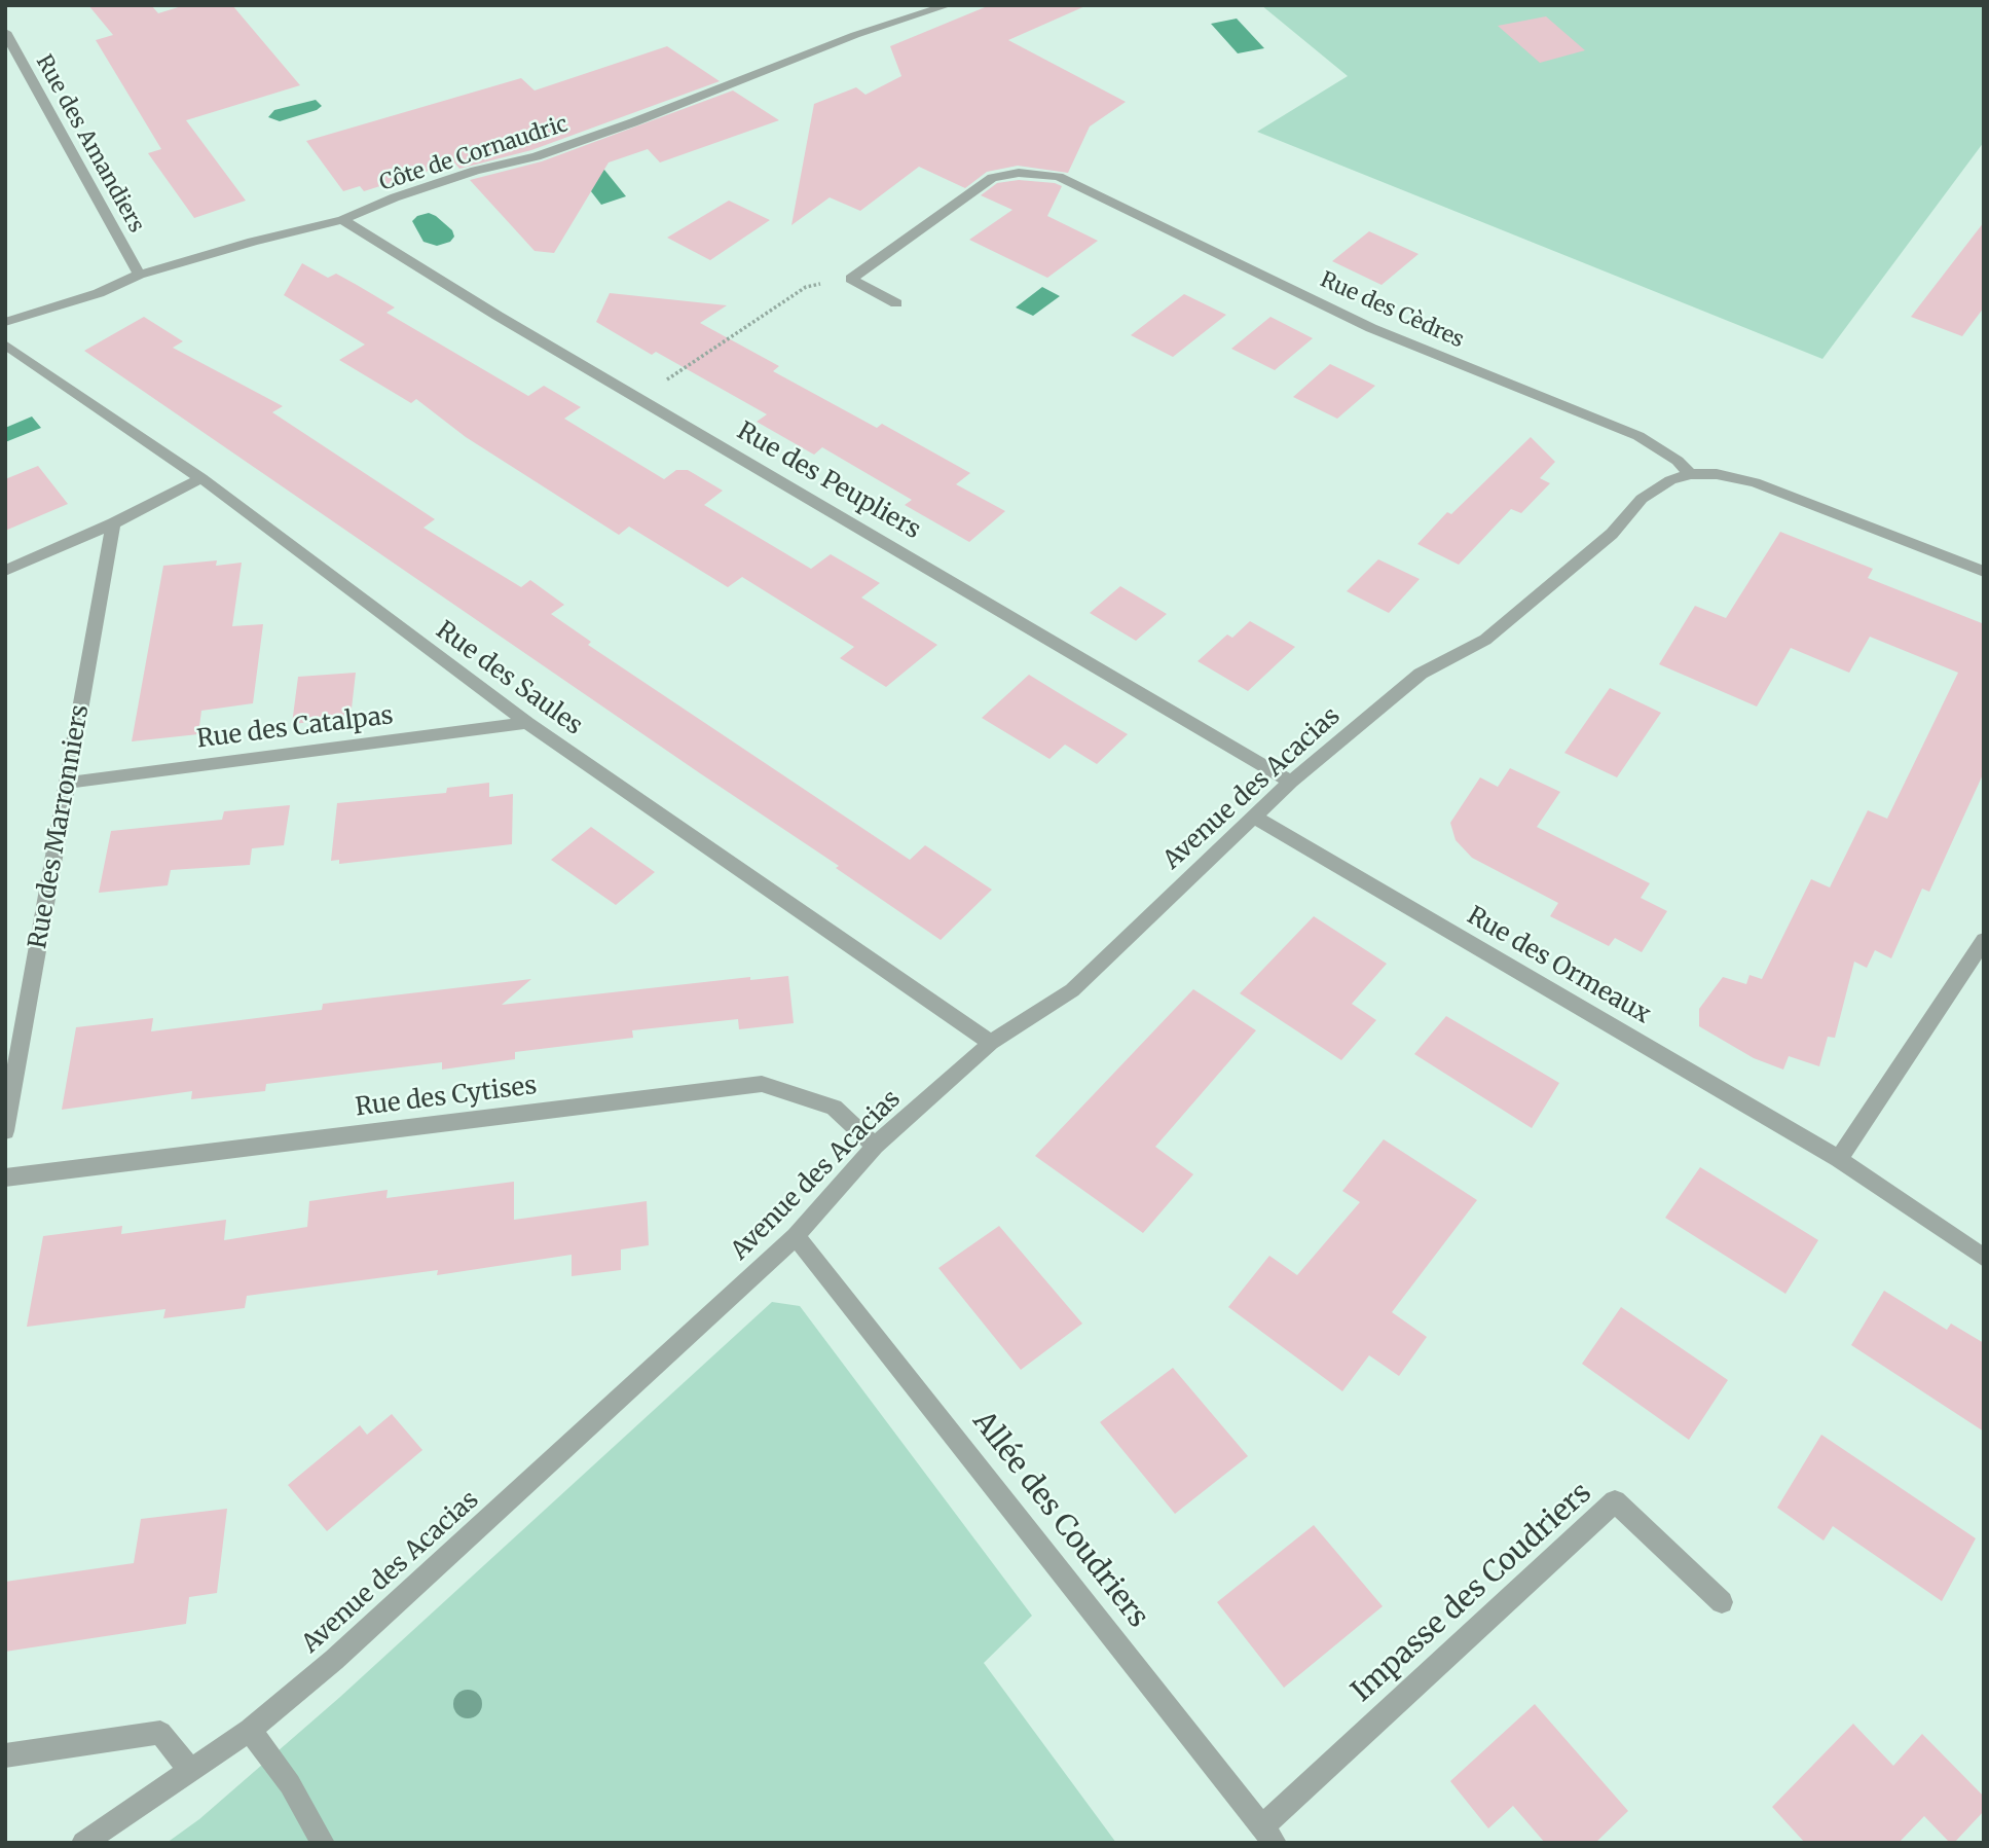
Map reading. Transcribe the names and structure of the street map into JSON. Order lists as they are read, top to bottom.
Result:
{
  "streets": {
    "street": [
      "Rue des Amandiers",
      "Côte de Cornaudric",
      "Rue des Cèdres",
      "Rue des Peupliers",
      "Rue des Saules",
      "Rue des Catalpas",
      "Avenue des Acacias",
      "Rue des Marronniers",
      "Rue des Ormeaux",
      "Rue des Cytises",
      "Allée des Coudriers",
      "Impasse des Coudriers"
    ]
  },
  "crossings": [
    ["Rue des Amandiers", "Côte de Cornaudric"],
    ["Côte de Cornaudric", "Rue des Peupliers"],
    ["Rue des Cèdres", "Avenue des Acacias"],
    ["Rue des Peupliers", "Avenue des Acacias"],
    ["Rue des Saules", "Rue des Catalpas"],
    ["Rue des Saules", "Avenue des Acacias"],
    ["Rue des Catalpas", "Rue des Marronniers"],
    ["Avenue des Acacias", "Rue des Ormeaux"],
    ["Avenue des Acacias", "Rue des Cytises"],
    ["Avenue des Acacias", "Allée des Coudriers"],
    ["Allée des Coudriers", "Impasse des Coudriers"]
  ]
}
